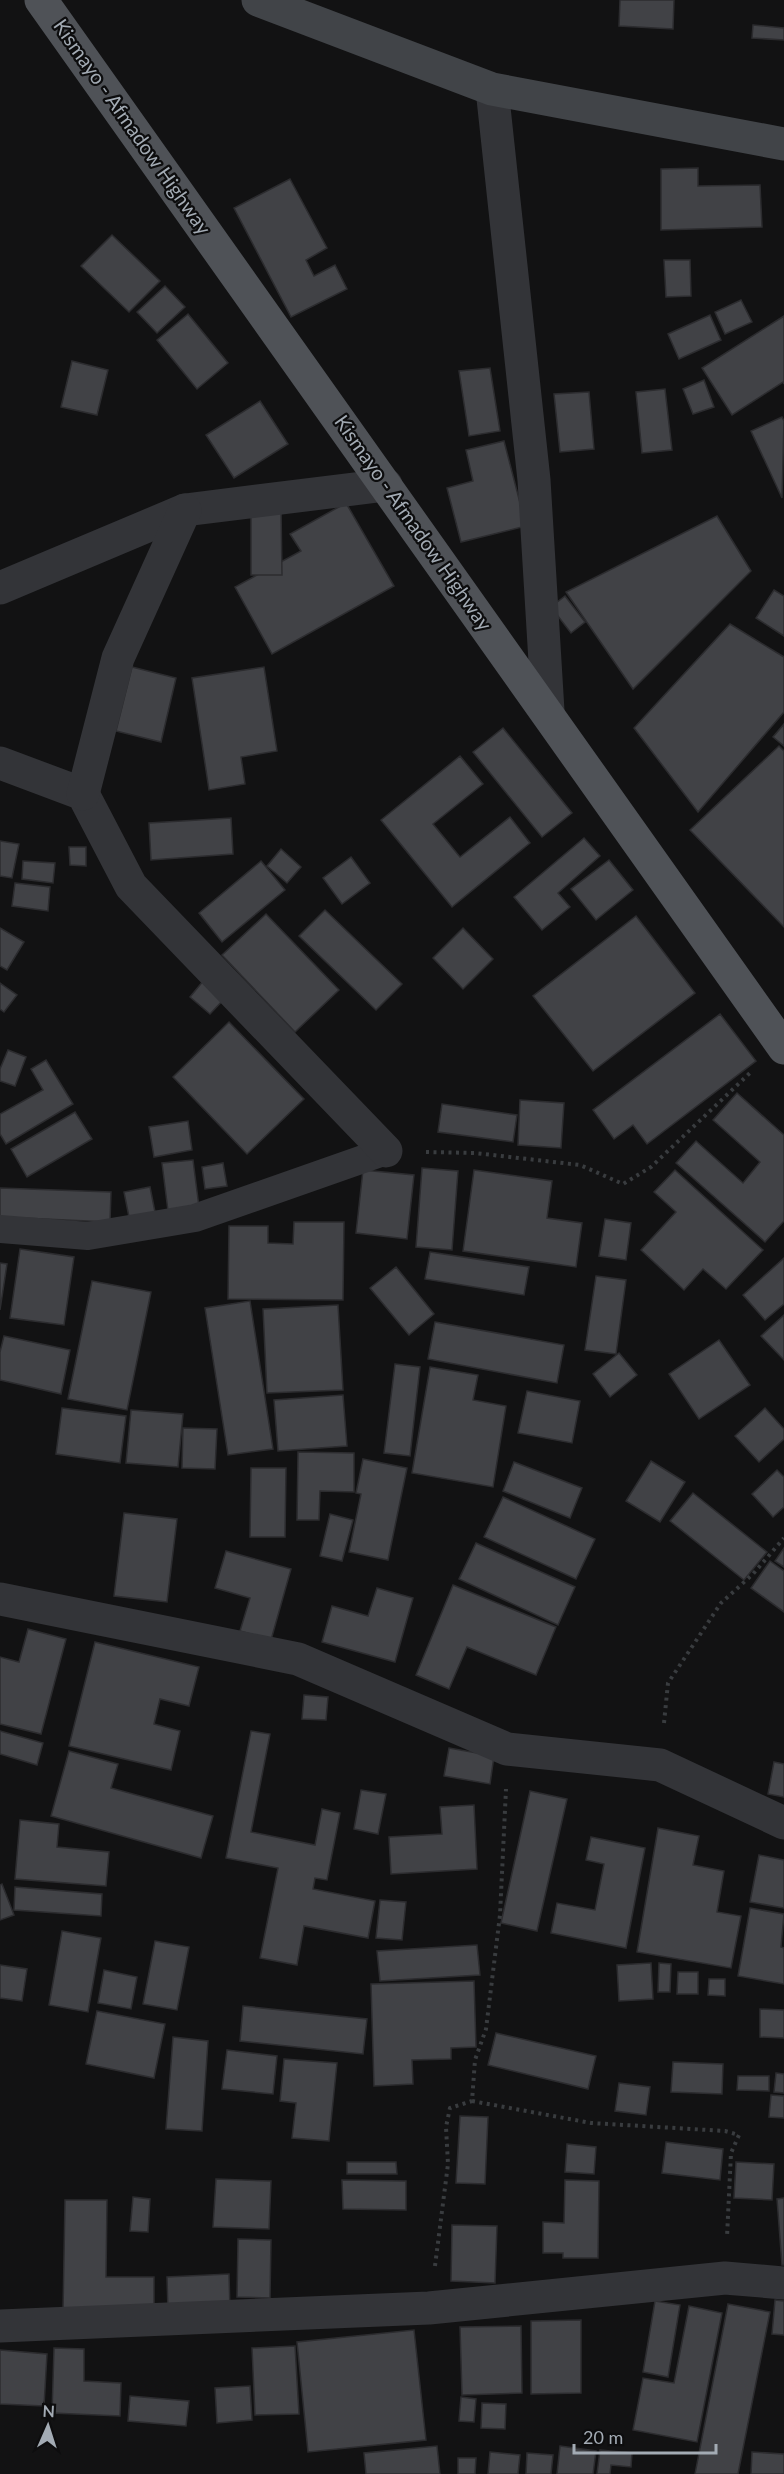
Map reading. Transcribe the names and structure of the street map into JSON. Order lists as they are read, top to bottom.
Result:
{
  "streets": {
    "main road": ["Kismayo - Afmadow Highway"]
  },
  "scale_bar": "20 m",
  "north": "top"
}
